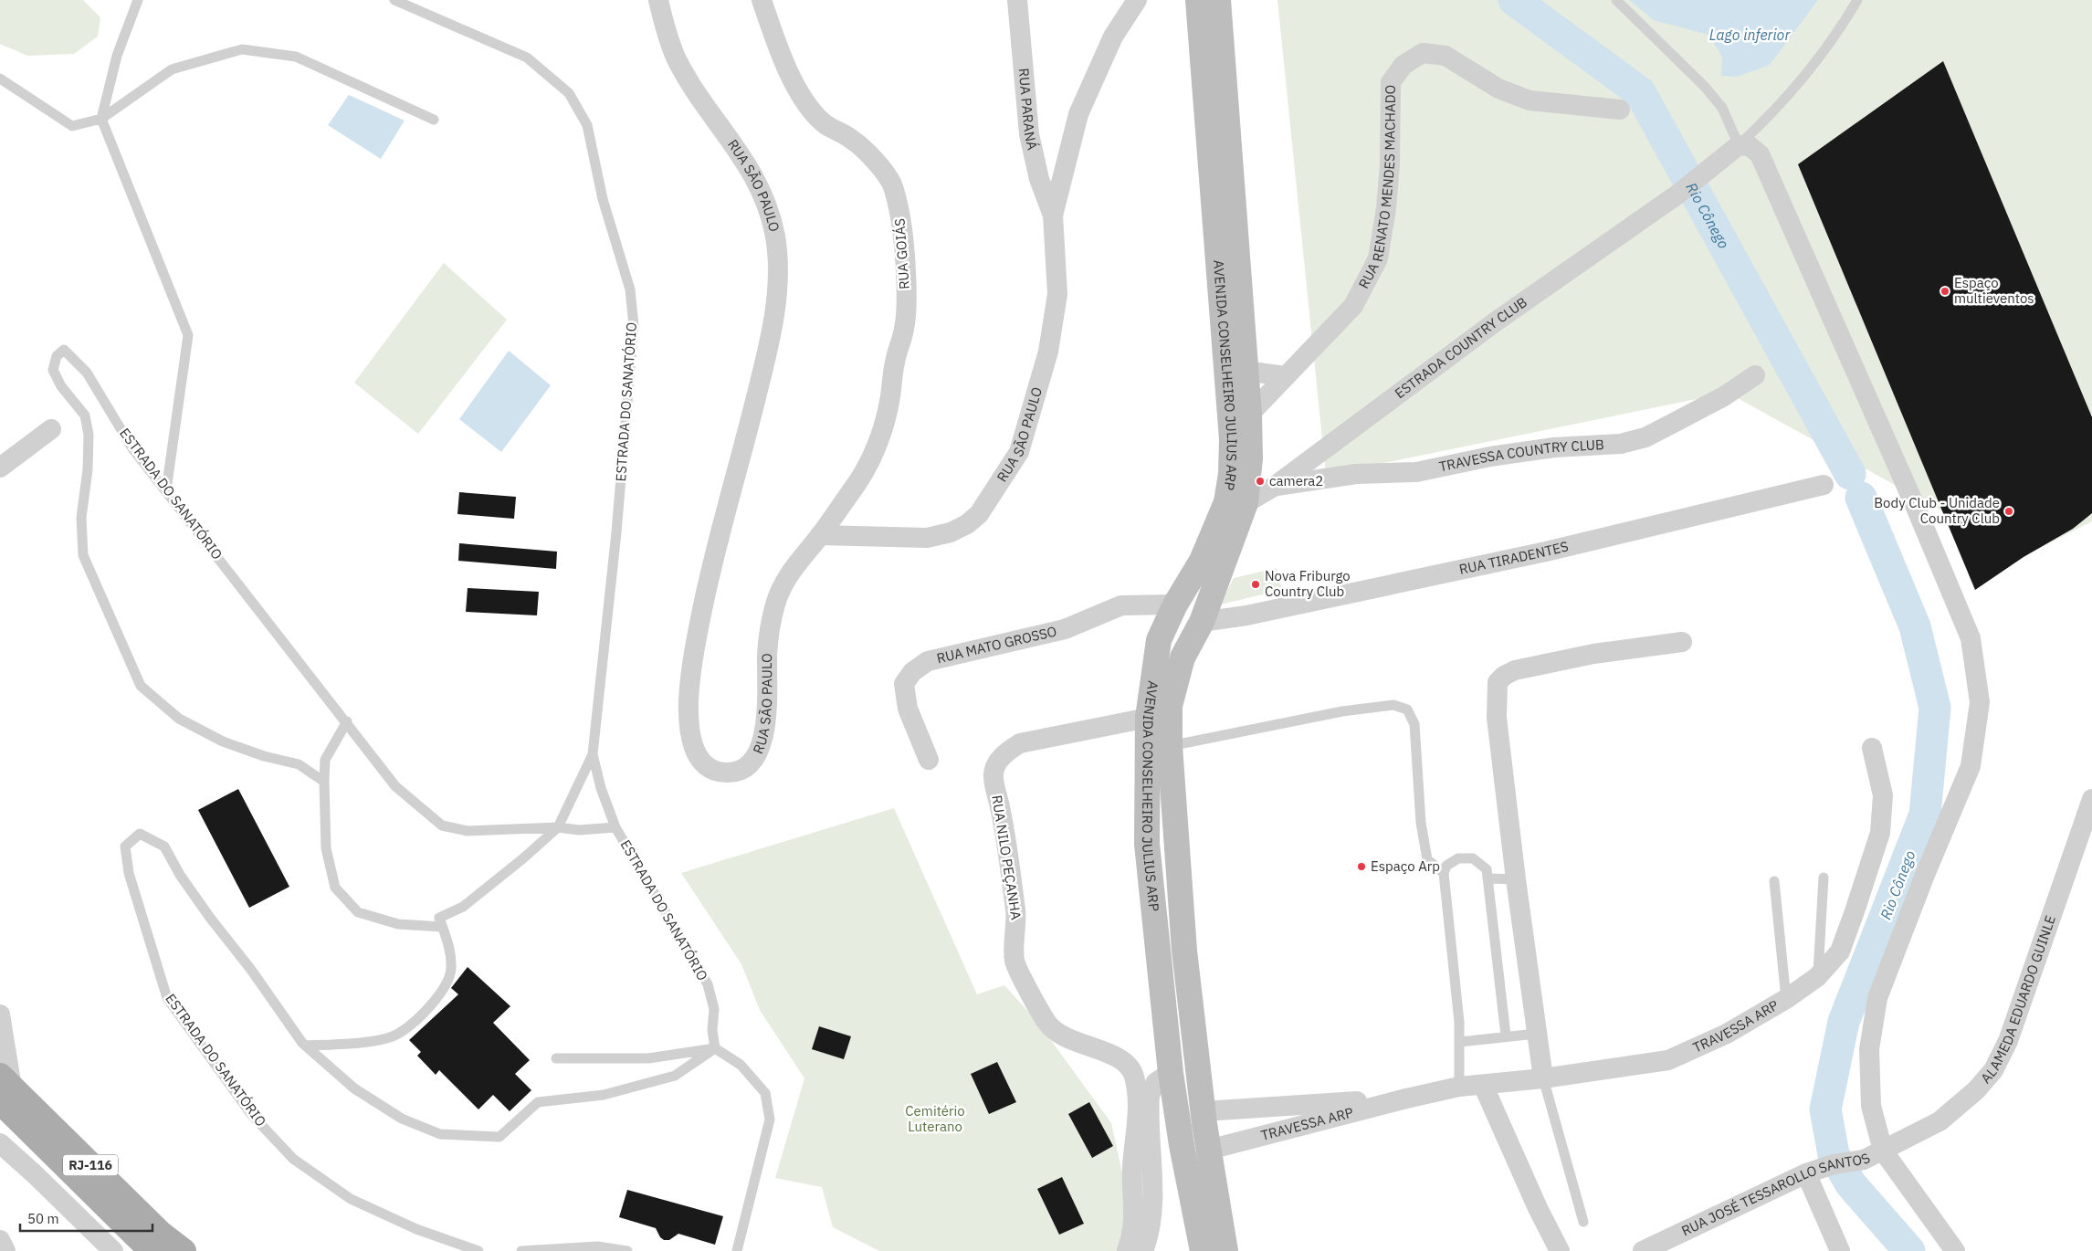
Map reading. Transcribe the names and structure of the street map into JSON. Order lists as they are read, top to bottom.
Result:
{
  "streets": {
    "main road": ["AVENIDA CONSELHEIRO JULIUS ARP", "RJ-116"],
    "street": [
      "RUA PARANÁ",
      "RUA RENATO MENDES MACHADO",
      "RUA SÃO PAULO",
      "RUA GOIÁS",
      "ESTRADA COUNTRY CLUB",
      "TRAVESSA COUNTRY CLUB",
      "RUA TIRADENTES",
      "RUA MATO GROSSO",
      "RUA NILO PEÇANHA",
      "ALAMEDA EDUARDO GUINLE",
      "TRAVESSA ARP",
      "RUA JOSÉ TESSAROLLO SANTOS"
    ],
    "lane": ["ESTRADA DO SANATÓRIO"]
  },
  "crossings": [
    ["RUA PARANÁ", "RUA SÃO PAULO"],
    ["RUA RENATO MENDES MACHADO", "AVENIDA CONSELHEIRO JULIUS ARP"],
    ["RUA SÃO PAULO", "RUA GOIÁS"],
    ["ESTRADA COUNTRY CLUB", "AVENIDA CONSELHEIRO JULIUS ARP"],
    ["ESTRADA COUNTRY CLUB", "TRAVESSA COUNTRY CLUB"],
    ["AVENIDA CONSELHEIRO JULIUS ARP", "RUA TIRADENTES"],
    ["AVENIDA CONSELHEIRO JULIUS ARP", "RUA MATO GROSSO"],
    ["AVENIDA CONSELHEIRO JULIUS ARP", "RUA NILO PEÇANHA"],
    ["AVENIDA CONSELHEIRO JULIUS ARP", "TRAVESSA ARP"],
    ["ALAMEDA EDUARDO GUINLE", "RUA JOSÉ TESSAROLLO SANTOS"]
  ],
  "water": ["Lago inferior", "Rio Cônego"],
  "parks": ["Cemitério Luterano"],
  "places": [
    "Espaço multieventos",
    "camera2",
    "Body Club - Unidade Country Club",
    "Nova Friburgo Country Club",
    "Espaço Arp"
  ],
  "scale_bar": "50 m"
}
